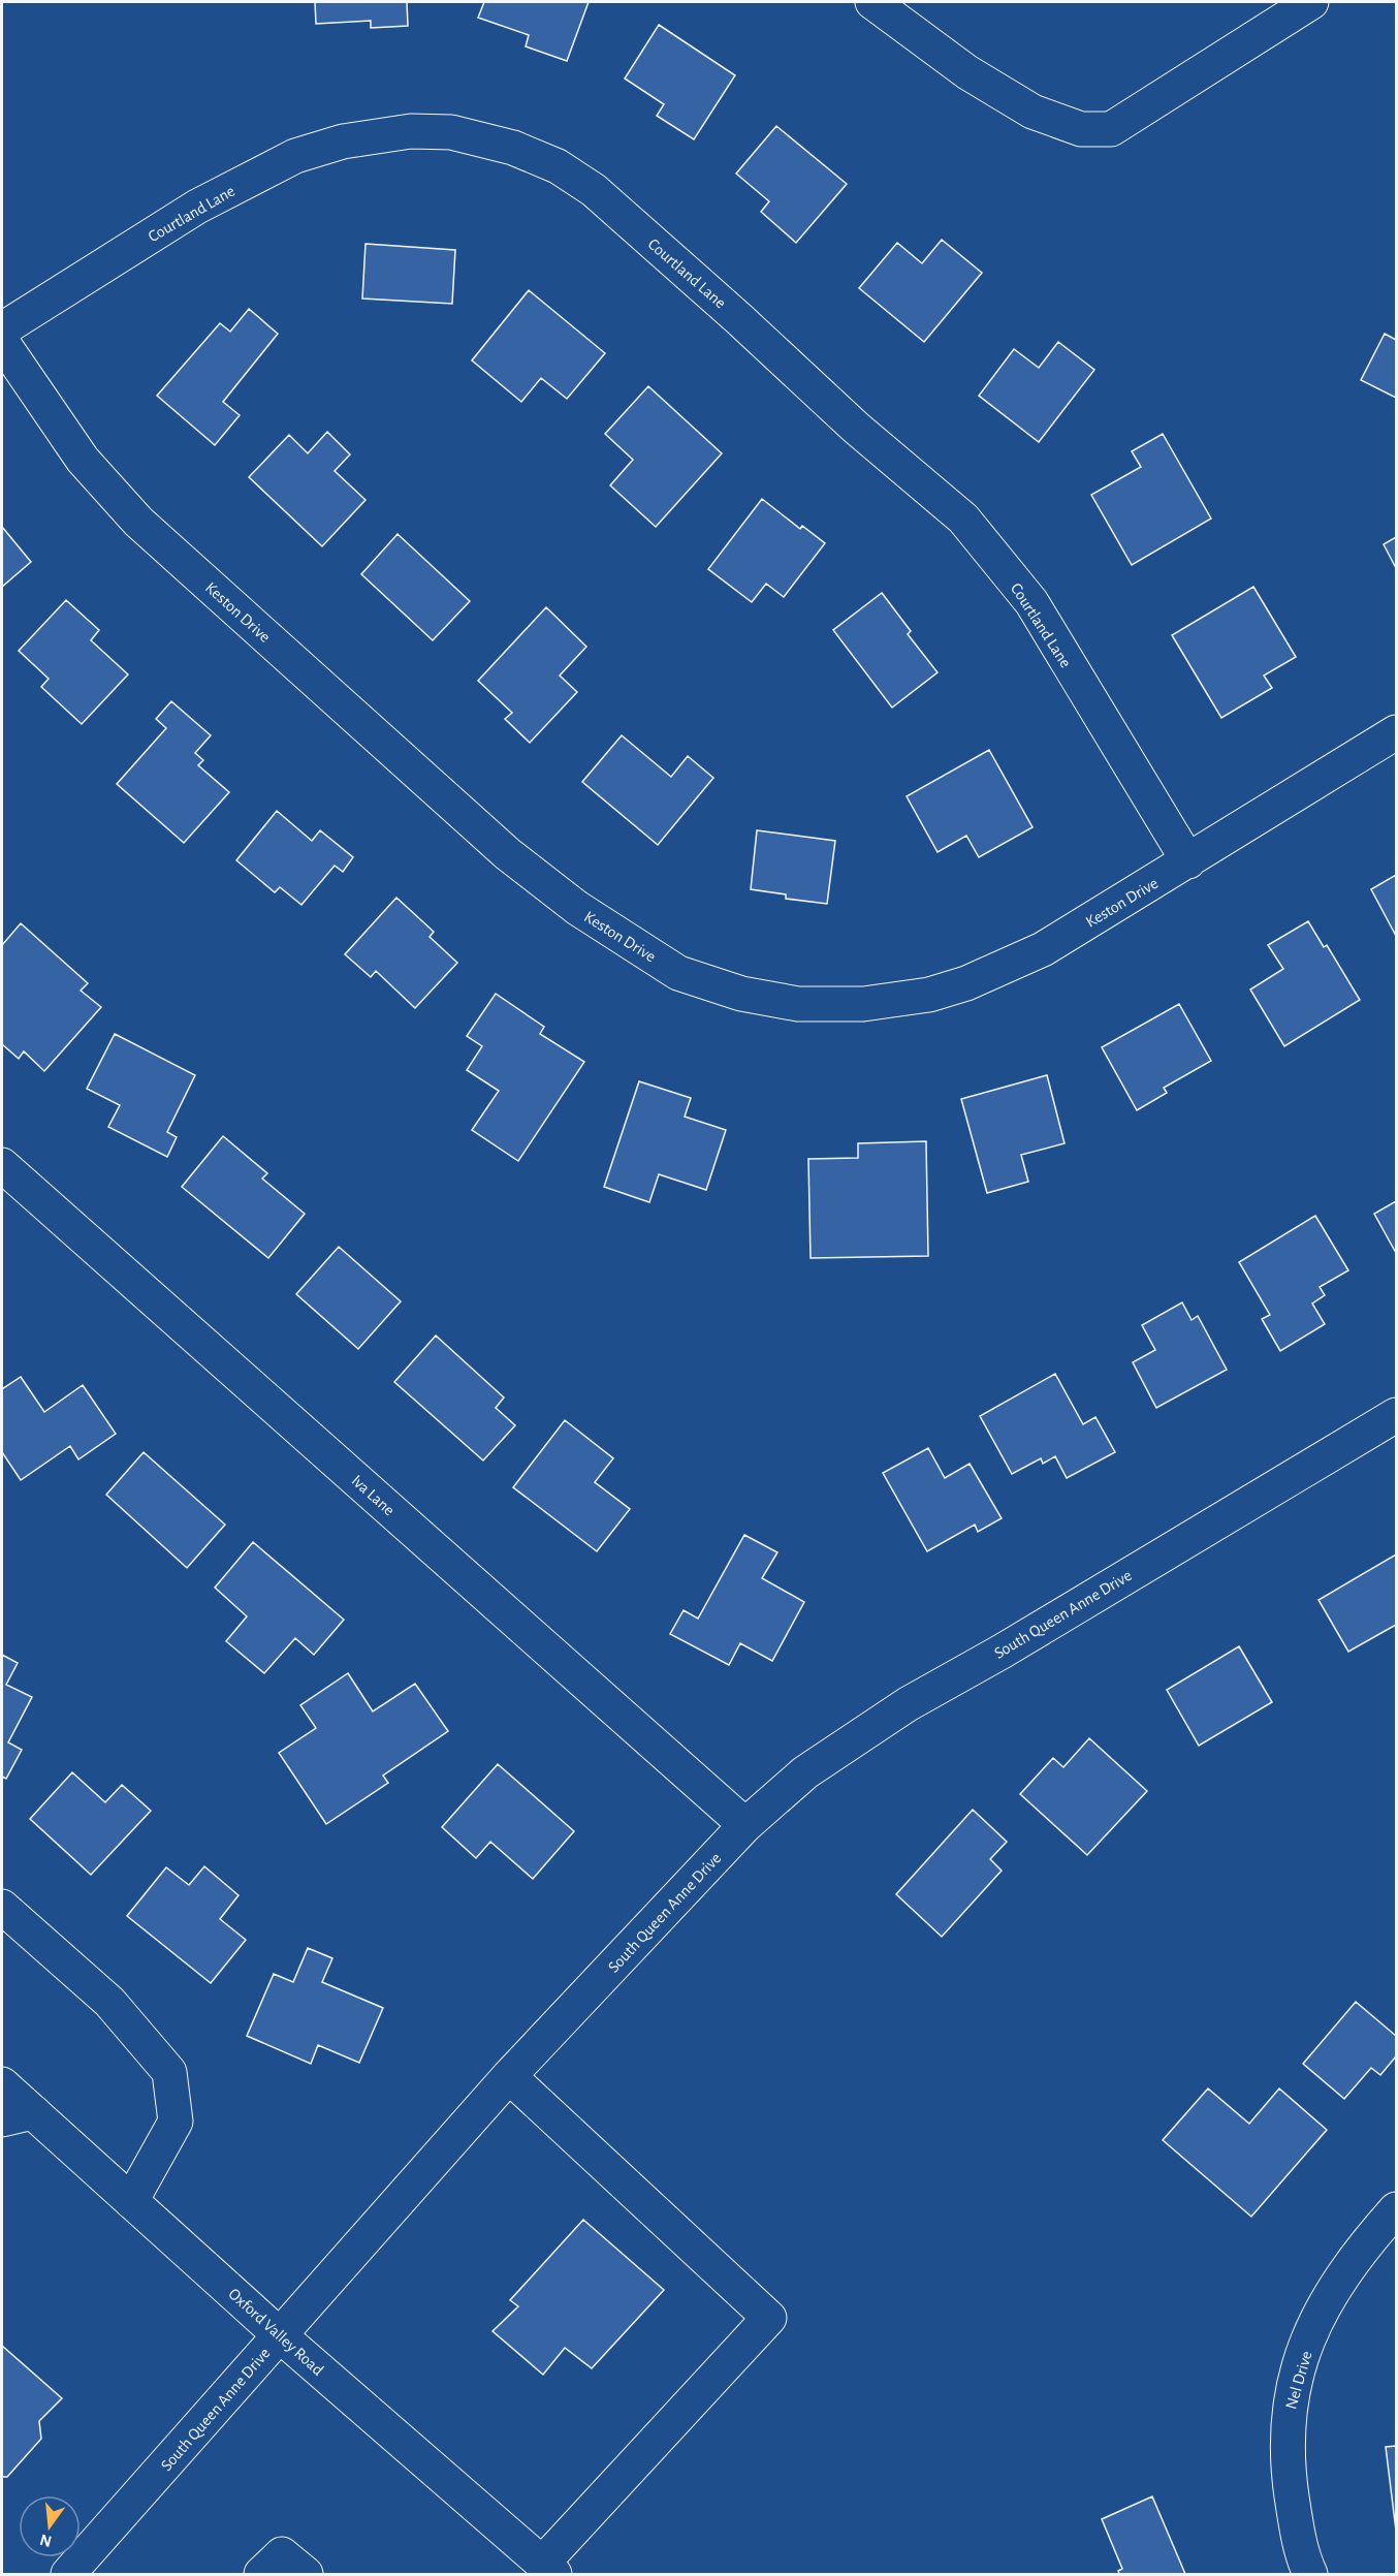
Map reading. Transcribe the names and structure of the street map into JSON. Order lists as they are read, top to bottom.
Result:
{
  "streets": {
    "street": [
      "Courtland Lane",
      "Keston Drive",
      "Iva Lane",
      "South Queen Anne Drive",
      "Oxford Valley Road",
      "Nel Drive"
    ]
  },
  "crossings": [
    ["Courtland Lane", "Keston Drive"],
    ["Iva Lane", "South Queen Anne Drive"],
    ["South Queen Anne Drive", "Oxford Valley Road"]
  ],
  "north": "bottom"
}
